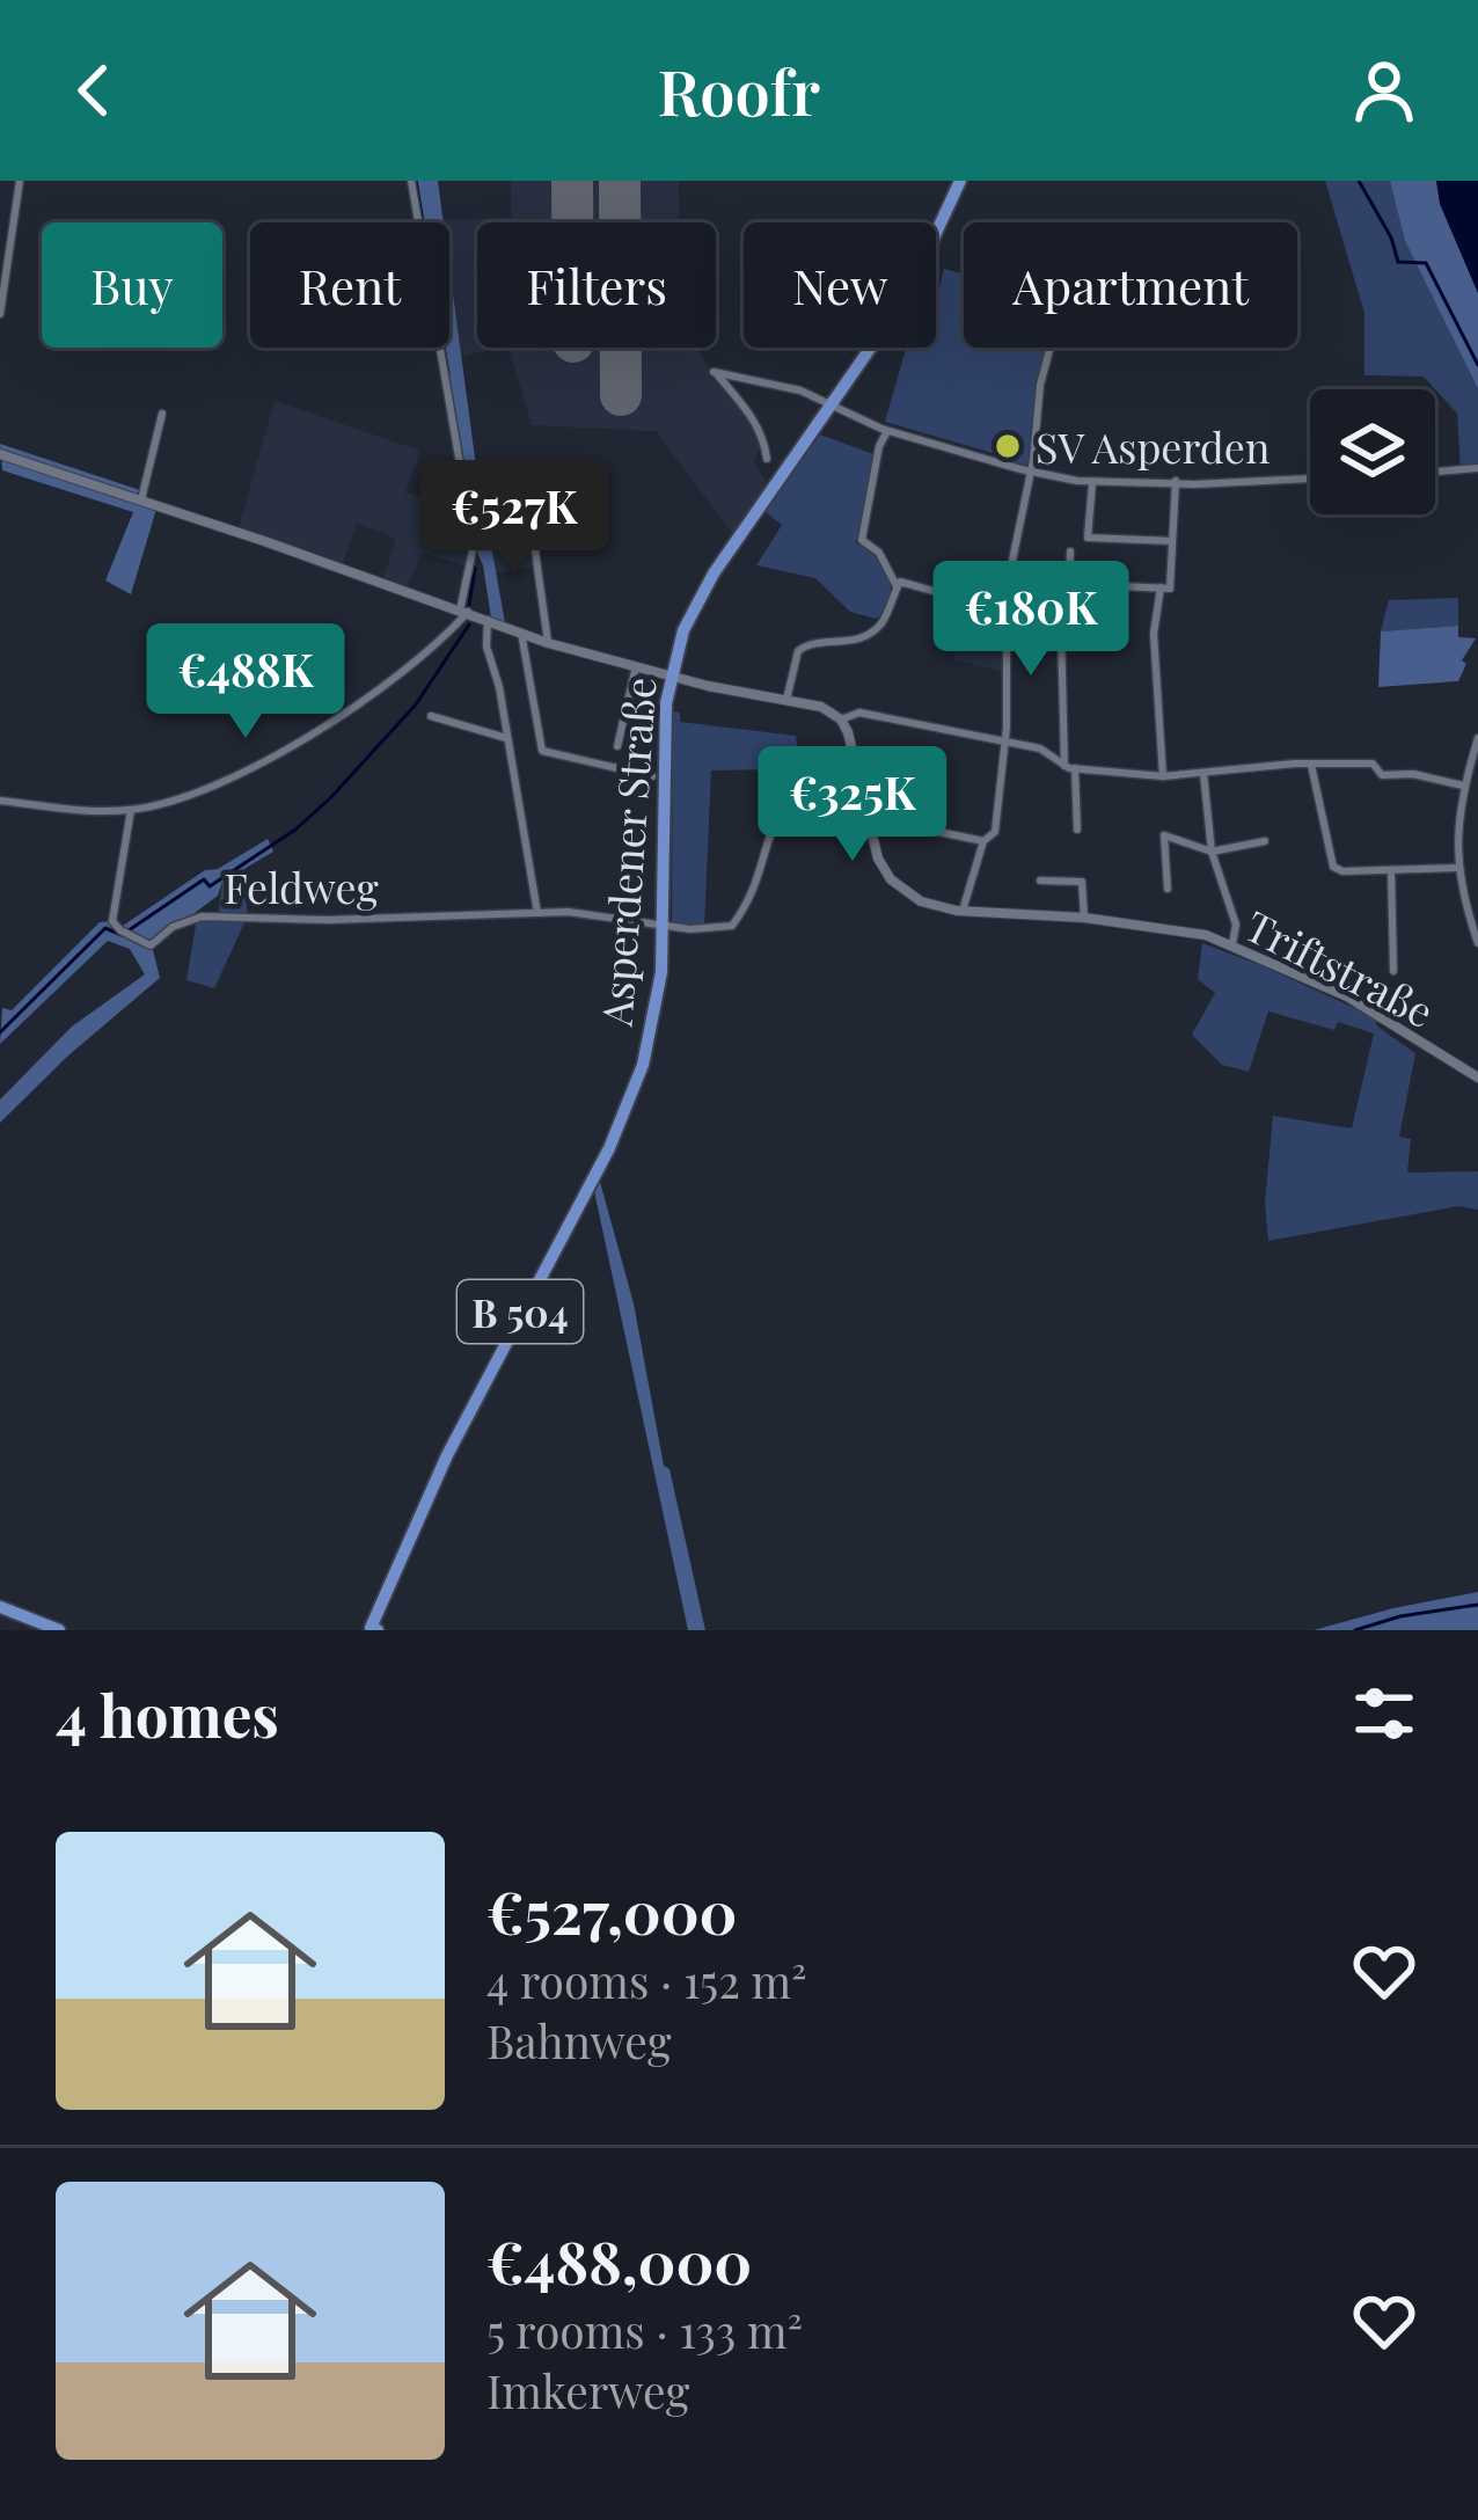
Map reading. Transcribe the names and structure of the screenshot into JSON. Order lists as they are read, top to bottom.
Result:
{
  "streets": {
    "main road": ["Asperdener Straße", "B 504"],
    "street": ["Feldweg", "Triftstraße"]
  },
  "crossings": [
    ["Asperdener Straße", "Feldweg"],
    ["Feldweg", "Triftstraße"]
  ],
  "places": ["SV Asperden"],
  "page": {
    "header": "Roofr",
    "chip": [
      "Buy",
      "Rent",
      "Filters",
      "New",
      "Apartment"
    ],
    "price": [
      "€527K",
      "€180K",
      "€488K",
      "€325K"
    ],
    "heading": "4 homes",
    "list": [
      {
        "name": "€527,000",
        "note": "4 rooms · 152 m² · Bahnweg"
      },
      {
        "name": "€488,000",
        "note": "5 rooms · 133 m² · Imkerweg"
      }
    ]
  }
}
